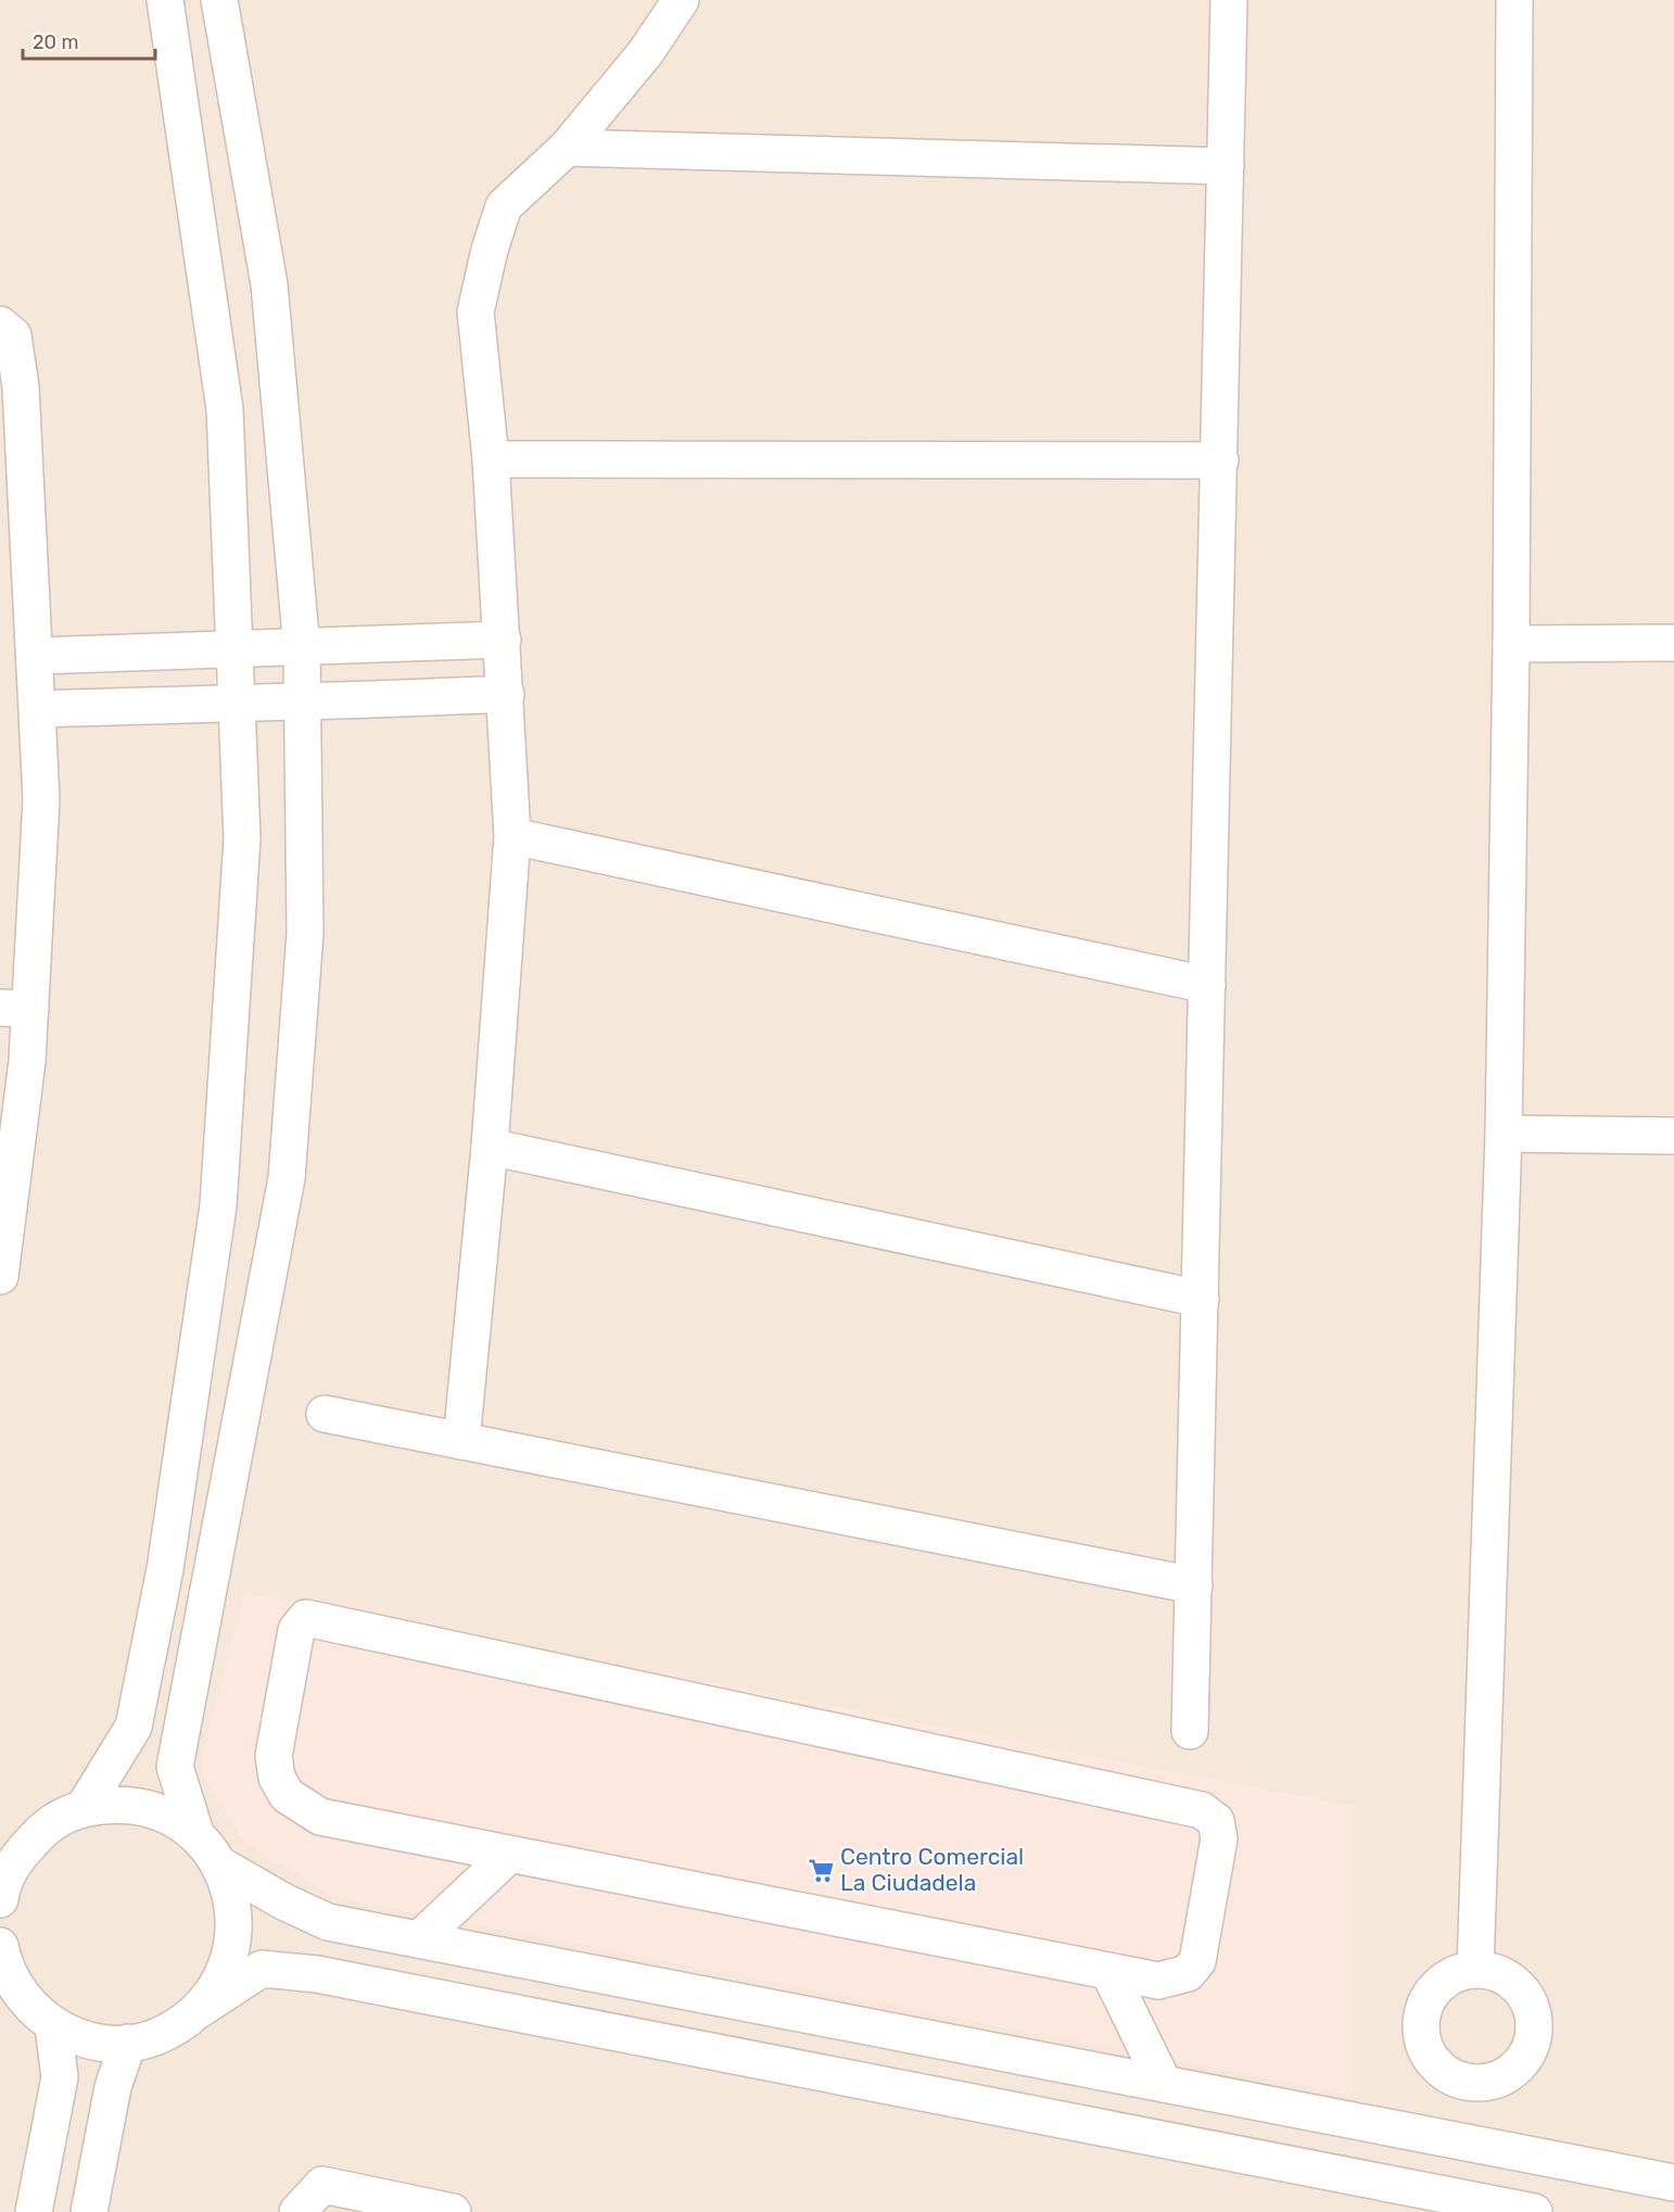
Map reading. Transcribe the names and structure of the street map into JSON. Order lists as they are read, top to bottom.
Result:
{
  "places": {
    "supermarket": ["Centro Comercial La Ciudadela"]
  },
  "scale_bar": "20 m"
}
